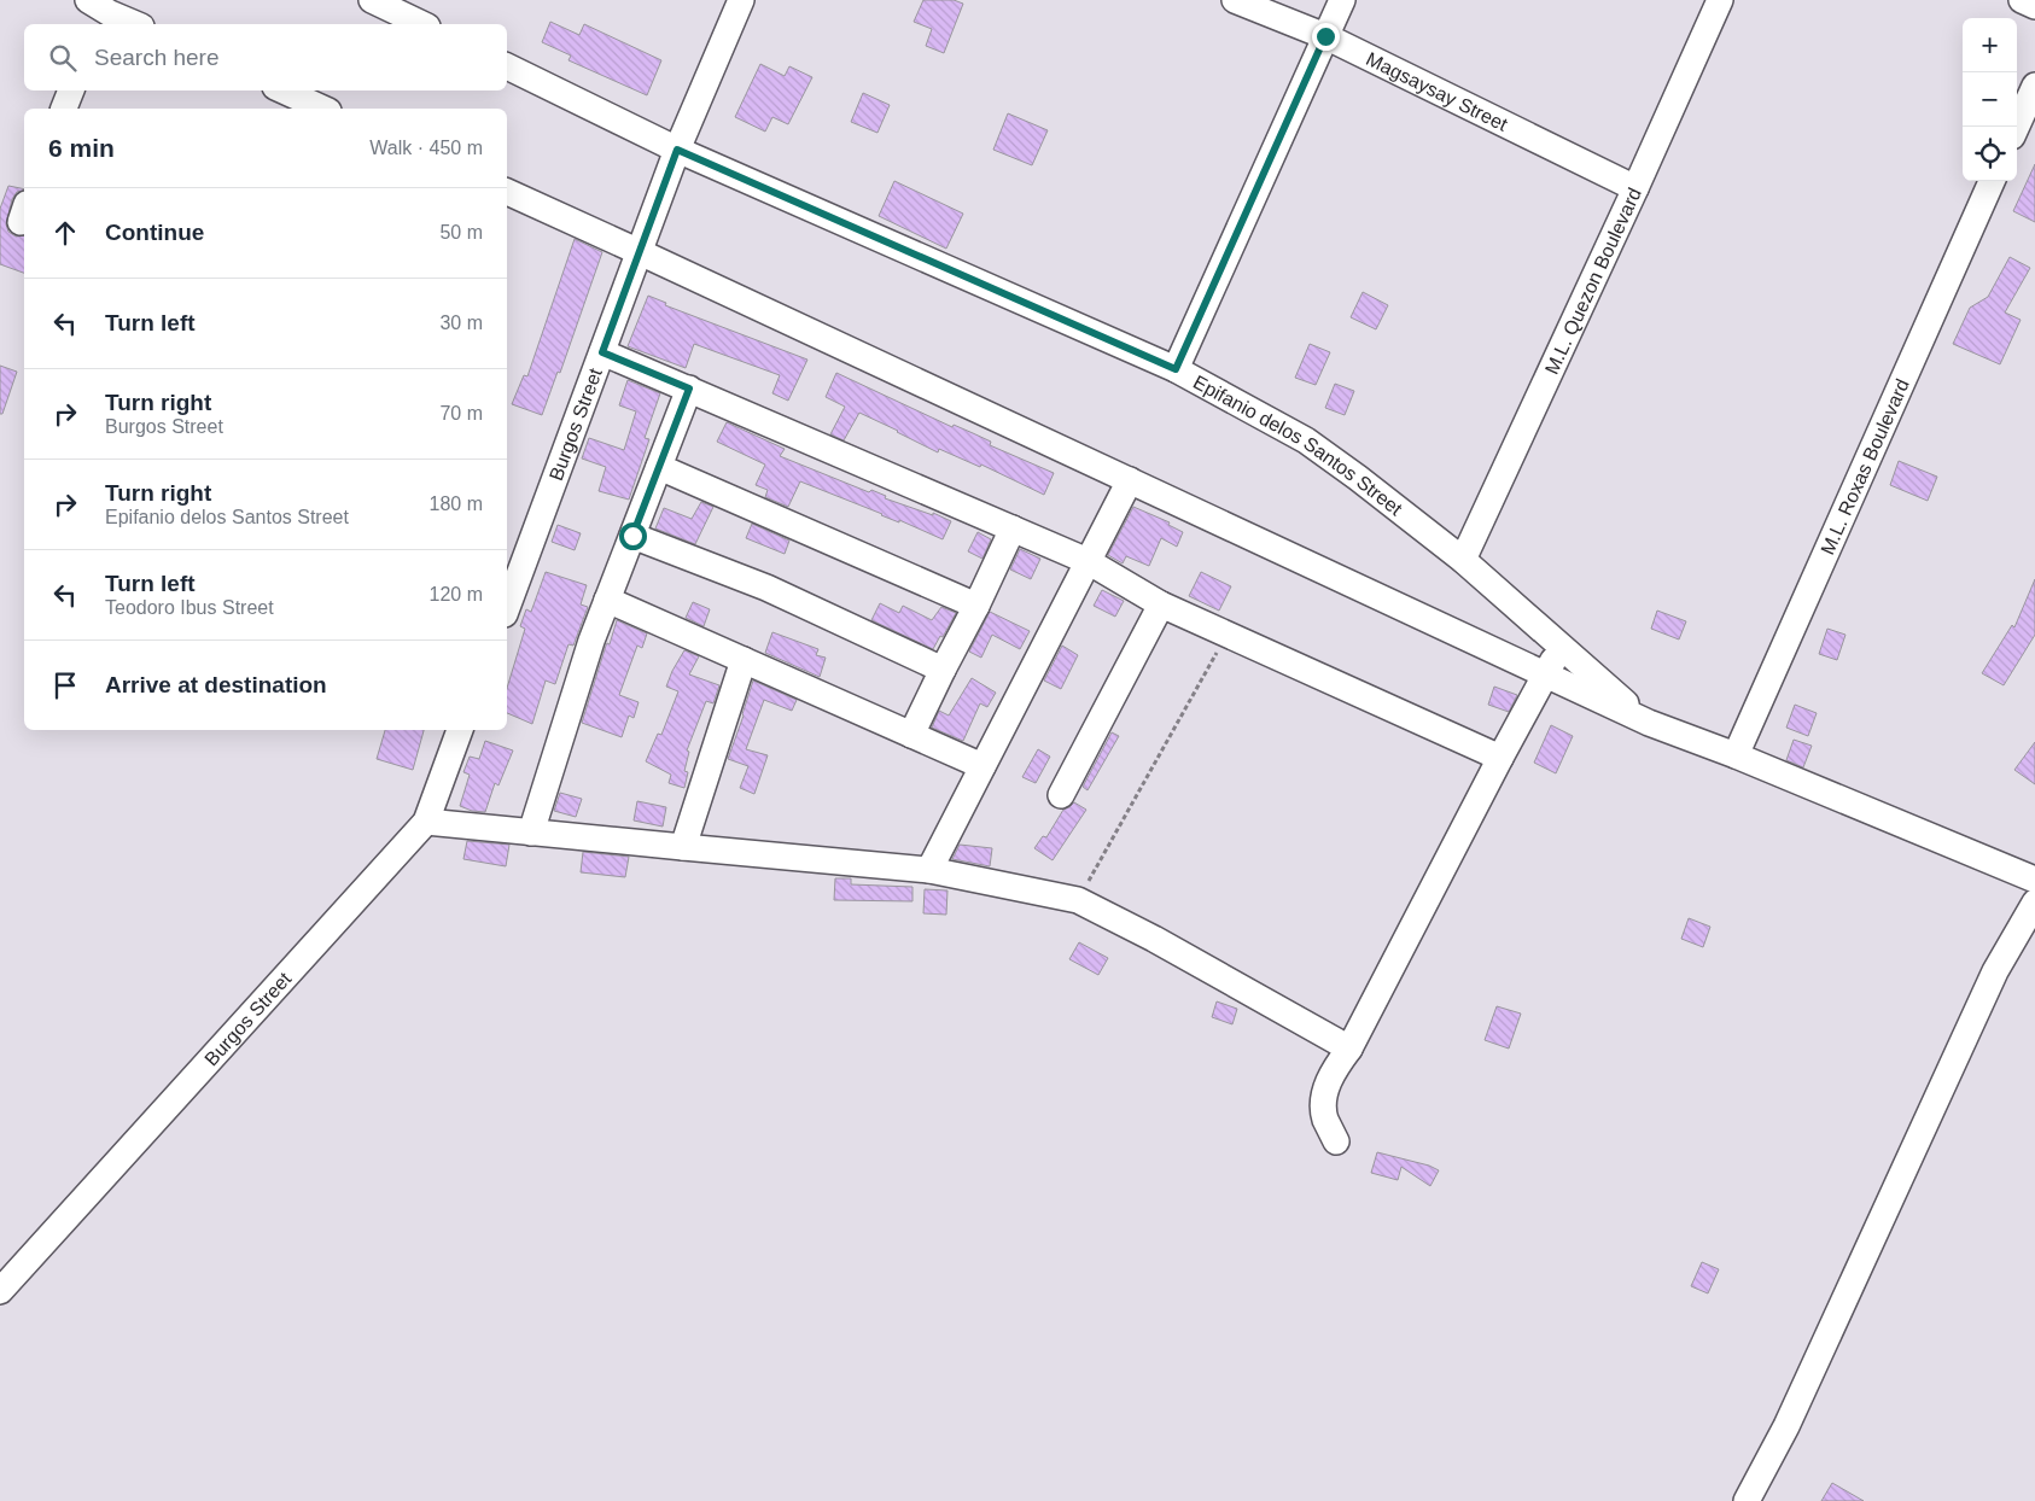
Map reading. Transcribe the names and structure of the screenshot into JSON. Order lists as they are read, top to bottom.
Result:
{
  "streets": {
    "street": [
      "Magsaysay Street",
      "M.L. Quezon Boulevard",
      "Burgos Street",
      "Epifanio delos Santos Street",
      "M.L. Roxas Boulevard"
    ]
  },
  "crossings": [
    ["Magsaysay Street", "M.L. Quezon Boulevard"],
    ["M.L. Quezon Boulevard", "Epifanio delos Santos Street"],
    ["Burgos Street", "Epifanio delos Santos Street"]
  ],
  "page": {
    "map_buttons": ["+", "−"],
    "search": "Search here",
    "heading": ["6 min", "Walk · 450 m"],
    "list": [
      ["Continue", "50 m"],
      ["Turn left", "30 m"],
      ["Turn right", "Burgos Street", "70 m"],
      ["Turn right", "Epifanio delos Santos Street", "180 m"],
      ["Turn left", "Teodoro Ibus Street", "120 m"],
      "Arrive at destination"
    ]
  }
}
